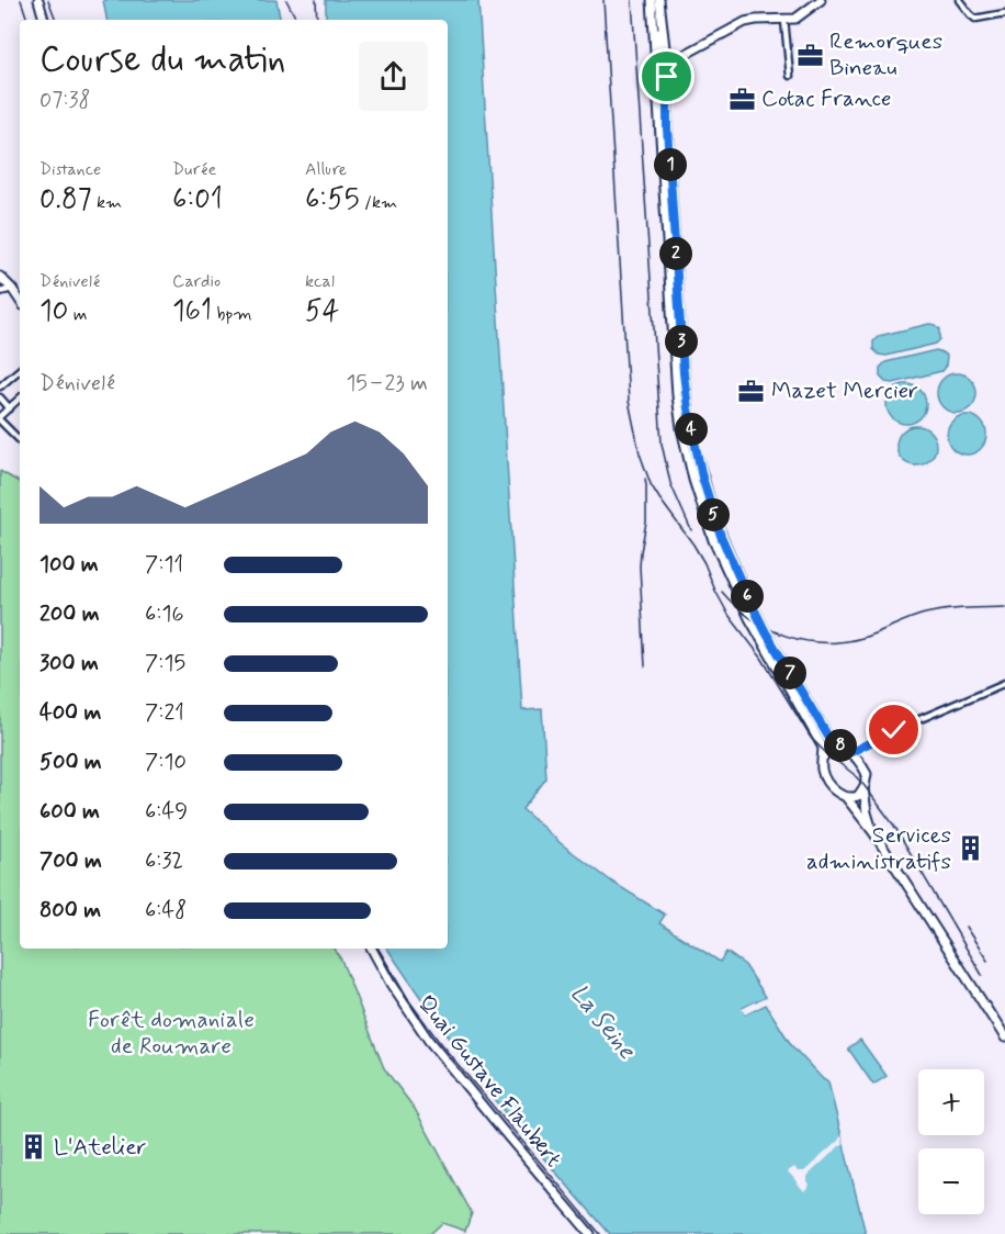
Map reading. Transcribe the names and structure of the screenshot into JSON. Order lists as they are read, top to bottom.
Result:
{
  "streets": {
    "main road": ["Quai Gustave Flaubert"]
  },
  "water": ["La Seine"],
  "parks": ["Forêt domaniale de Roumare"],
  "places": {
    "office": ["Remorques Bineau", "Cotac France", "Mazet Mercier"],
    "building": ["Services administratifs", "L'Atelier"]
  },
  "page": {
    "heading": ["Course du matin", "07:38"],
    "stats": [
      ["Distance", "0.87 km"],
      ["Durée", "6:01"],
      ["Allure", "6:55 /km"],
      ["Dénivelé", "10 m"],
      ["Cardio", "161 bpm"],
      ["kcal", "54"]
    ],
    "pins": [
      "1",
      "2",
      "3",
      "4",
      "5",
      "6",
      "7",
      "8"
    ],
    "chart": ["Dénivelé", "15–23 m"],
    "list": [
      {
        "name": "100 m",
        "note": "7:11"
      },
      {
        "name": "200 m",
        "note": "6:16"
      },
      {
        "name": "300 m",
        "note": "7:15"
      },
      {
        "name": "400 m",
        "note": "7:21"
      },
      {
        "name": "500 m",
        "note": "7:10"
      },
      {
        "name": "600 m",
        "note": "6:49"
      },
      {
        "name": "700 m",
        "note": "6:32"
      },
      {
        "name": "800 m",
        "note": "6:48"
      }
    ],
    "map_buttons": ["+", "−"]
  }
}
